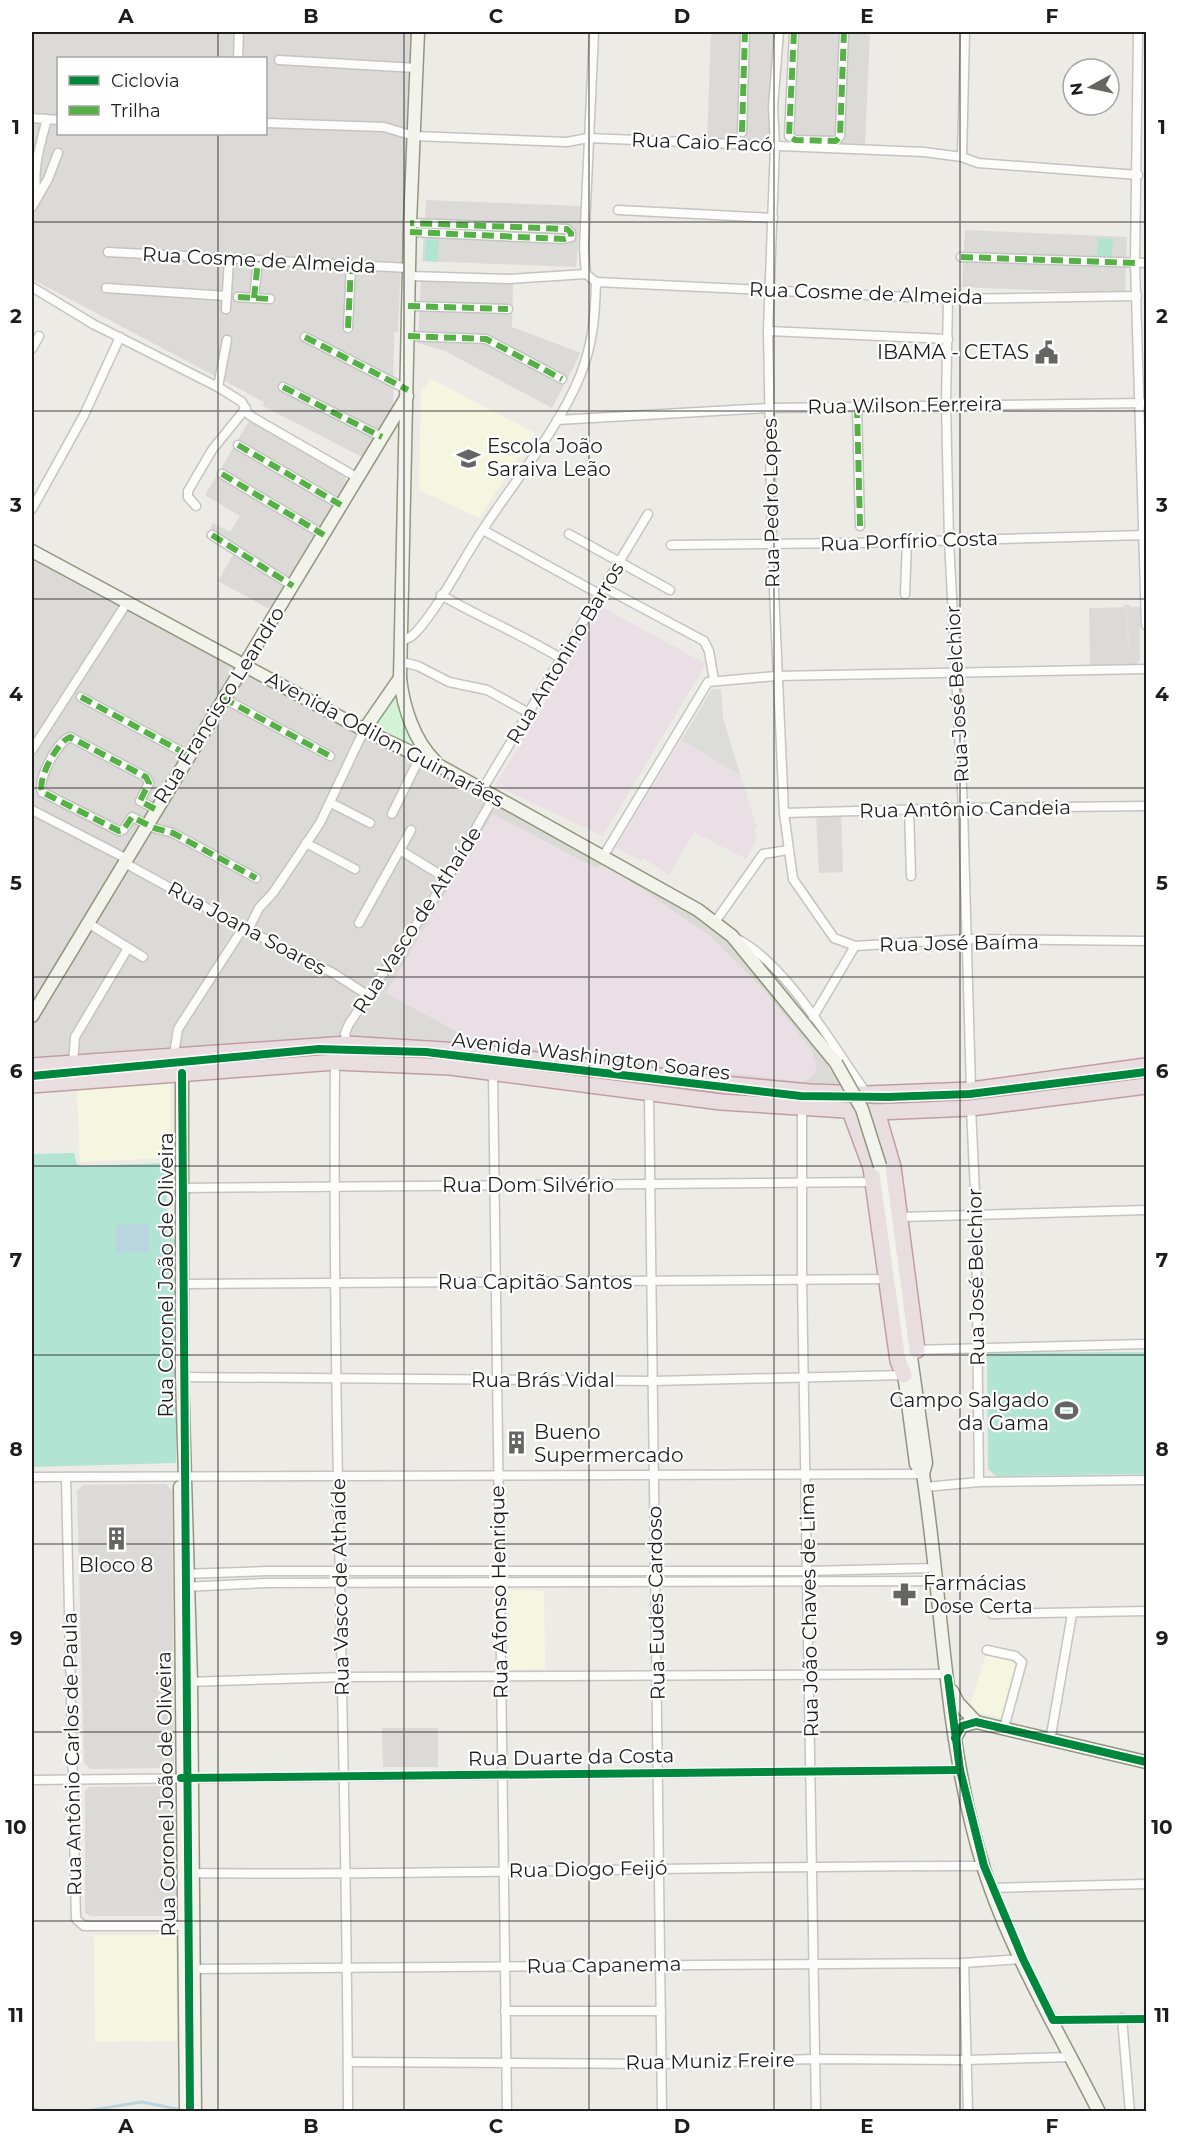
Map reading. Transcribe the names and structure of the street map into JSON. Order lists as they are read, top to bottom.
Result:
{
  "streets": {
    "highway": ["Avenida Washington Soares"],
    "main road": ["Rua Francisco Leandro", "Avenida Odilon Guimarães", "Rua Coronel João de Oliveira"],
    "street": [
      "Rua Caio Facó",
      "Rua Cosme de Almeida",
      "Rua Wilson Ferreira",
      "Rua Pedro Lopes",
      "Rua Porfírio Costa",
      "Rua Antonino Barros",
      "Rua José Belchior",
      "Rua Antônio Candeia",
      "Rua Vasco de Athaíde",
      "Rua Joana Soares",
      "Rua José Baíma",
      "Rua Dom Silvério",
      "Rua Capitão Santos",
      "Rua Brás Vidal",
      "Rua Afonso Henrique",
      "Rua Eudes Cardoso",
      "Rua João Chaves de Lima",
      "Rua Antônio Carlos de Paula",
      "Rua Duarte da Costa",
      "Rua Diogo Feijó",
      "Rua Capanema",
      "Rua Muniz Freire"
    ]
  },
  "crossings": [
    ["Rua Caio Facó", "Rua Pedro Lopes"],
    ["Rua Cosme de Almeida", "Rua Pedro Lopes"],
    ["Rua Cosme de Almeida", "Rua José Belchior"],
    ["Rua Wilson Ferreira", "Rua Pedro Lopes"],
    ["Rua Wilson Ferreira", "Rua José Belchior"],
    ["Rua Pedro Lopes", "Rua Porfírio Costa"],
    ["Rua Pedro Lopes", "Rua Antônio Candeia"],
    ["Rua Pedro Lopes", "Rua José Baíma"],
    ["Rua Porfírio Costa", "Rua José Belchior"],
    ["Rua Antonino Barros", "Avenida Odilon Guimarães"],
    ["Rua José Belchior", "Rua Antônio Candeia"],
    ["Rua José Belchior", "Rua José Baíma"],
    ["Rua José Belchior", "Avenida Washington Soares"],
    ["Rua Francisco Leandro", "Avenida Odilon Guimarães"],
    ["Rua Francisco Leandro", "Rua Joana Soares"],
    ["Avenida Odilon Guimarães", "Rua Vasco de Athaíde"],
    ["Avenida Odilon Guimarães", "Rua José Baíma"],
    ["Avenida Odilon Guimarães", "Avenida Washington Soares"],
    ["Rua Vasco de Athaíde", "Rua Joana Soares"],
    ["Rua Vasco de Athaíde", "Avenida Washington Soares"],
    ["Rua Vasco de Athaíde", "Rua Dom Silvério"],
    ["Rua Vasco de Athaíde", "Rua Capitão Santos"],
    ["Rua Vasco de Athaíde", "Rua Brás Vidal"],
    ["Rua Vasco de Athaíde", "Rua Duarte da Costa"],
    ["Rua Vasco de Athaíde", "Rua Diogo Feijó"],
    ["Rua Vasco de Athaíde", "Rua Capanema"],
    ["Rua Vasco de Athaíde", "Rua Muniz Freire"],
    ["Avenida Washington Soares", "Rua Coronel João de Oliveira"],
    ["Avenida Washington Soares", "Rua Afonso Henrique"],
    ["Avenida Washington Soares", "Rua Eudes Cardoso"],
    ["Avenida Washington Soares", "Rua João Chaves de Lima"],
    ["Rua Dom Silvério", "Rua Coronel João de Oliveira"],
    ["Rua Dom Silvério", "Rua Afonso Henrique"],
    ["Rua Dom Silvério", "Rua Eudes Cardoso"],
    ["Rua Dom Silvério", "Rua João Chaves de Lima"],
    ["Rua Coronel João de Oliveira", "Rua Capitão Santos"],
    ["Rua Coronel João de Oliveira", "Rua Brás Vidal"],
    ["Rua Coronel João de Oliveira", "Rua Antônio Carlos de Paula"],
    ["Rua Coronel João de Oliveira", "Rua Duarte da Costa"],
    ["Rua Coronel João de Oliveira", "Rua Diogo Feijó"],
    ["Rua Coronel João de Oliveira", "Rua Capanema"],
    ["Rua Capitão Santos", "Rua Afonso Henrique"],
    ["Rua Capitão Santos", "Rua Eudes Cardoso"],
    ["Rua Capitão Santos", "Rua João Chaves de Lima"],
    ["Rua Brás Vidal", "Rua Afonso Henrique"],
    ["Rua Brás Vidal", "Rua Eudes Cardoso"],
    ["Rua Brás Vidal", "Rua João Chaves de Lima"],
    ["Rua Afonso Henrique", "Rua Duarte da Costa"],
    ["Rua Afonso Henrique", "Rua Diogo Feijó"],
    ["Rua Afonso Henrique", "Rua Capanema"],
    ["Rua Afonso Henrique", "Rua Muniz Freire"],
    ["Rua Eudes Cardoso", "Rua Duarte da Costa"],
    ["Rua Eudes Cardoso", "Rua Diogo Feijó"],
    ["Rua Eudes Cardoso", "Rua Capanema"],
    ["Rua Eudes Cardoso", "Rua Muniz Freire"],
    ["Rua João Chaves de Lima", "Rua Duarte da Costa"],
    ["Rua João Chaves de Lima", "Rua Diogo Feijó"],
    ["Rua João Chaves de Lima", "Rua Capanema"],
    ["Rua João Chaves de Lima", "Rua Muniz Freire"],
    ["Rua Antônio Carlos de Paula", "Rua Duarte da Costa"]
  ],
  "places": {
    "public building": ["IBAMA - CETAS"],
    "school or university": ["Escola João Saraiva Leão"],
    "sports": ["Campo Salgado da Gama"],
    "building": ["Bueno Supermercado", "Bloco 8"],
    "pharmacy": ["Farmácias Dose Certa"]
  },
  "legend": ["Ciclovia", "Trilha"],
  "north": "left",
  "grid": {
    "columns": [
      "A",
      "B",
      "C",
      "D",
      "E",
      "F"
    ],
    "rows": [
      "1",
      "2",
      "3",
      "4",
      "5",
      "6",
      "7",
      "8",
      "9",
      "10",
      "11"
    ]
  }
}
